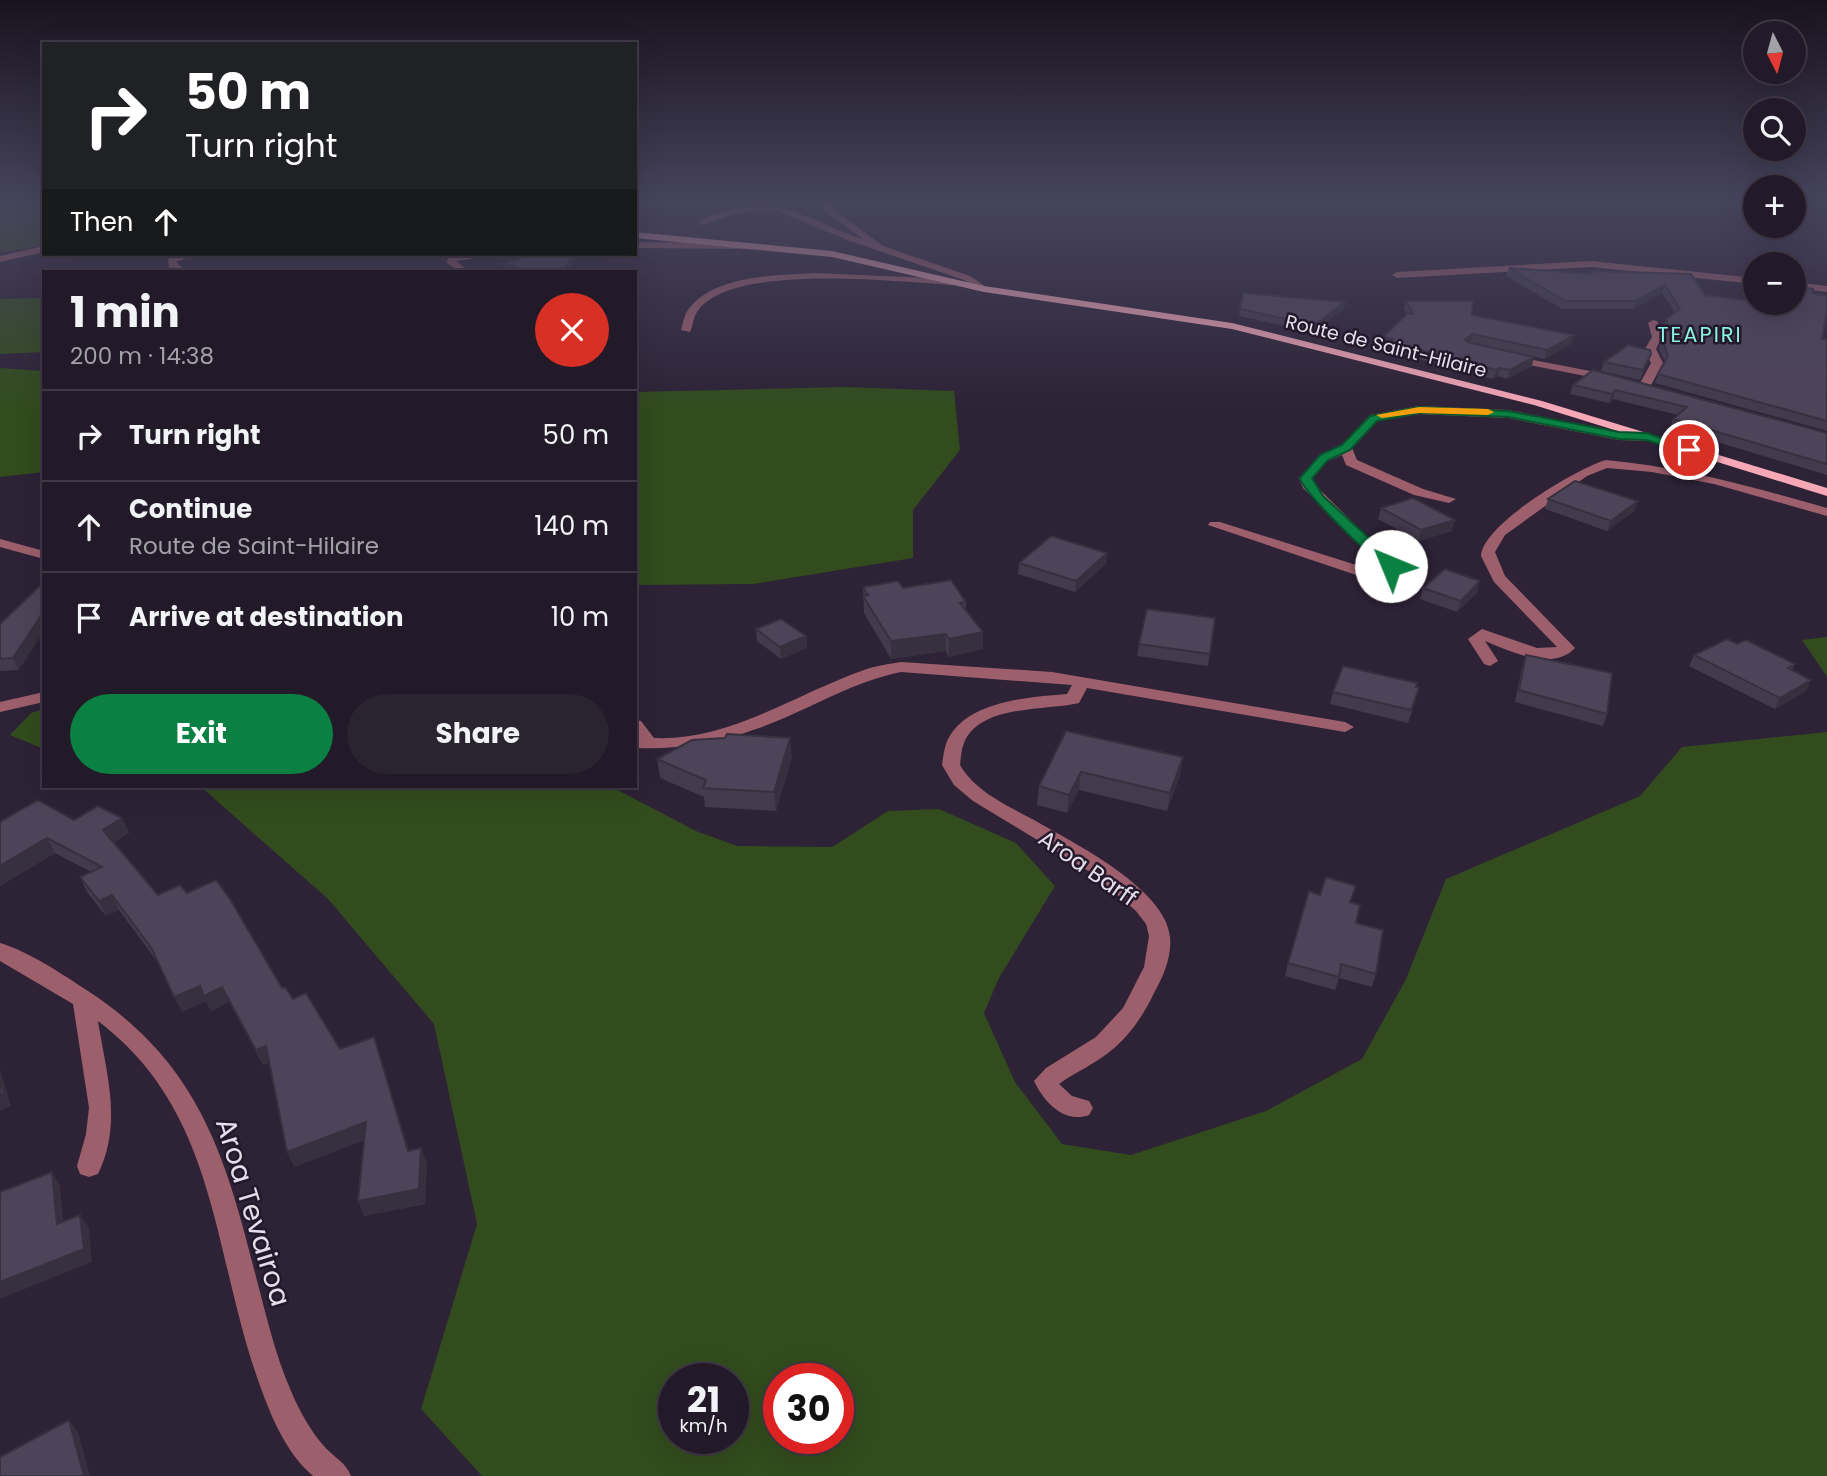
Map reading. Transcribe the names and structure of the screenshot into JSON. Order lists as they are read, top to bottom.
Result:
{
  "streets": {
    "main road": ["Route de Saint-Hilaire"],
    "street": ["Aroa Barff", "Aroa Tevairoa"]
  },
  "districts": ["TEAPIRI"],
  "north": "bottom",
  "page": {
    "map_buttons": ["+", "−"],
    "turn": ["50 m", "Turn right"],
    "then": "Then",
    "heading": ["1 min", "200 m · 14:38"],
    "list": [
      {
        "name": "Turn right",
        "value": "50 m"
      },
      {
        "name": "Continue",
        "note": "Route de Saint-Hilaire",
        "value": "140 m"
      },
      {
        "name": "Arrive at destination",
        "value": "10 m"
      }
    ],
    "buttons": ["Exit", "Share"],
    "speed": "21 km/h",
    "limit": "30"
  }
}
